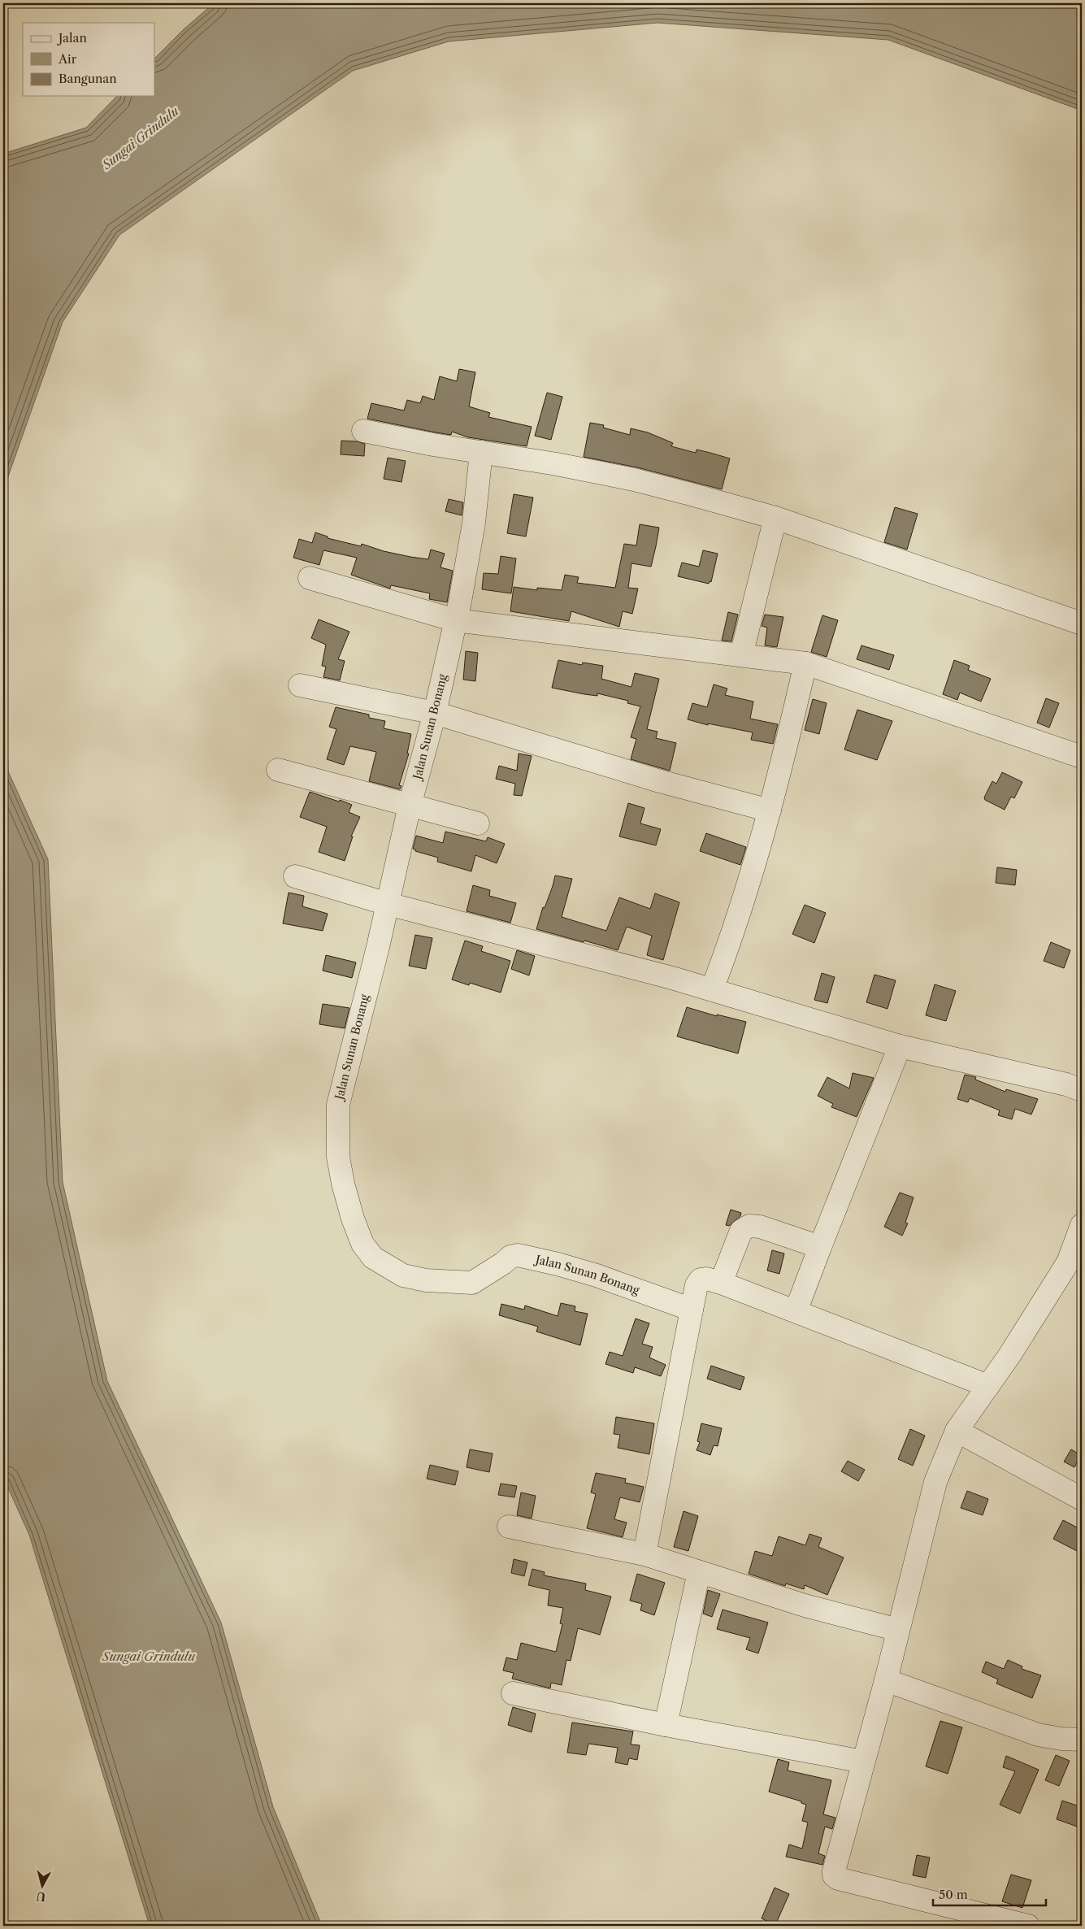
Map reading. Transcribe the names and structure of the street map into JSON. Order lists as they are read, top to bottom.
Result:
{
  "streets": {
    "street": ["Jalan Sunan Bonang"]
  },
  "water": ["Sungai Grindulu"],
  "legend": ["Jalan", "Air", "Bangunan"],
  "scale_bar": "50 m",
  "north": "bottom"
}
